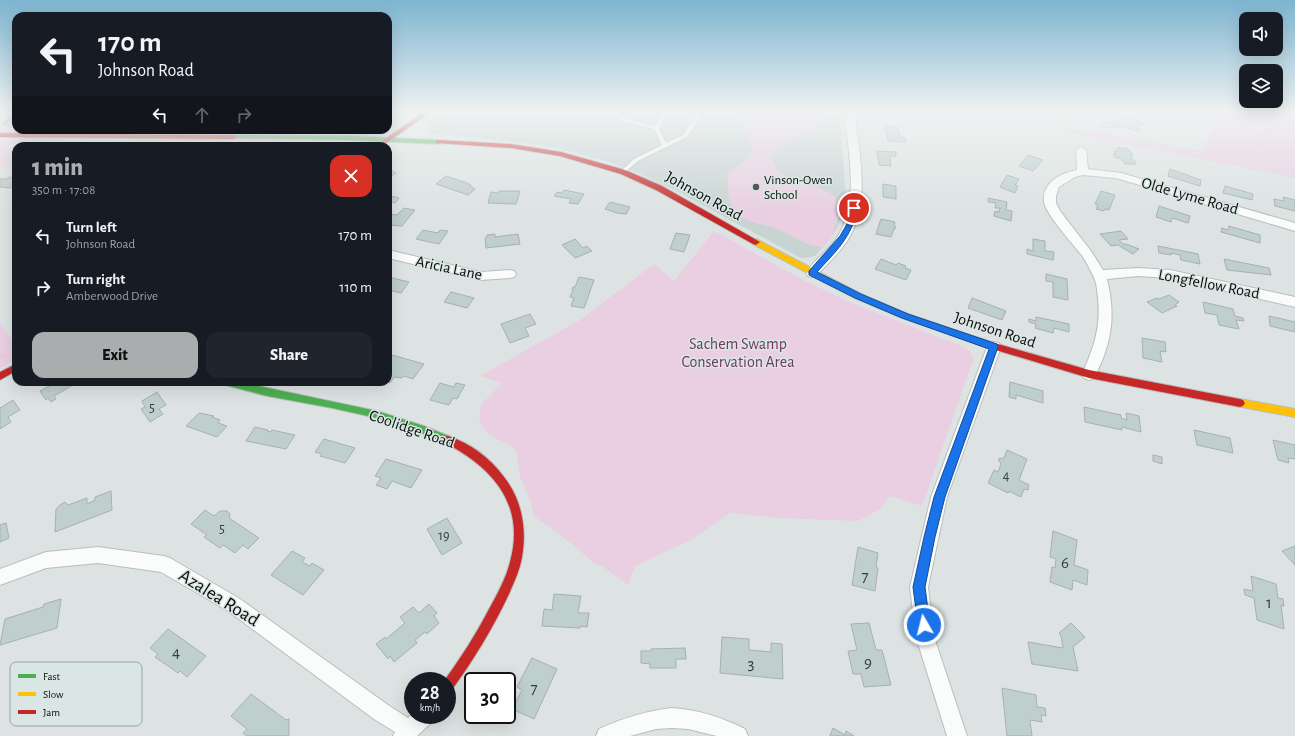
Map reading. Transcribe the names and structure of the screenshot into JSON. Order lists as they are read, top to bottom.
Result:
{
  "streets": {
    "street": [
      "Johnson Road",
      "Olde Lyme Road",
      "Aricia Lane",
      "Longfellow Road",
      "Coolidge Road",
      "Azalea Road"
    ]
  },
  "parks": ["Sachem Swamp Conservation Area"],
  "places": ["Vinson-Owen School"],
  "house_numbers": [
    "5",
    "4",
    "5",
    "19",
    "6",
    "7",
    "1",
    "4",
    "9",
    "3",
    "7"
  ],
  "legend": ["Fast", "Slow", "Jam"],
  "page": {
    "turn": ["170 m", "Johnson Road"],
    "heading": ["1 min", "350 m · 17:08"],
    "list": [
      {
        "name": "Turn left",
        "note": "Johnson Road",
        "value": "170 m"
      },
      {
        "name": "Turn right",
        "note": "Amberwood Drive",
        "value": "110 m"
      }
    ],
    "buttons": ["Exit", "Share"],
    "speed": "28 km/h",
    "limit": "30"
  }
}
